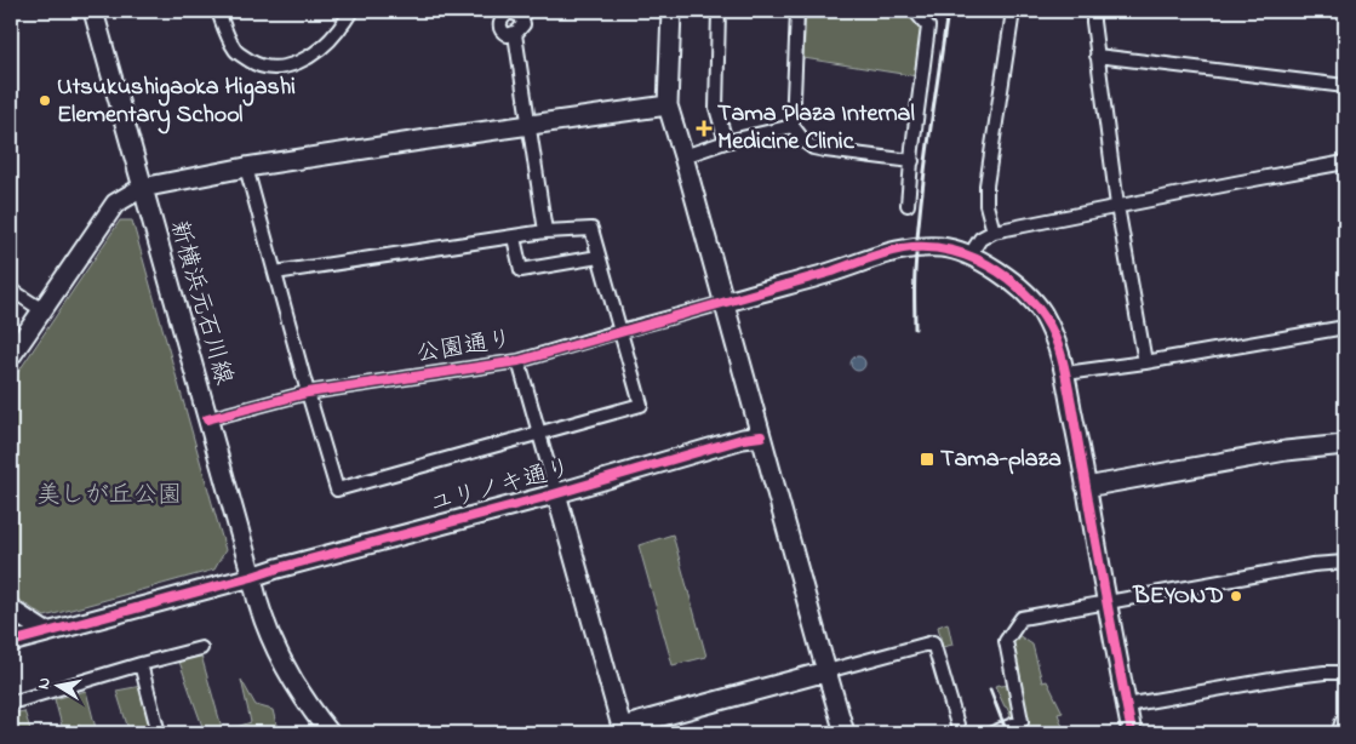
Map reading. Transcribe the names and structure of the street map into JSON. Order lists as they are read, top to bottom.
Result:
{
  "streets": {
    "street": ["新横浜元石川線", "公園通り", "ユリノキ通り"]
  },
  "crossings": [
    ["新横浜元石川線", "公園通り"],
    ["新横浜元石川線", "ユリノキ通り"]
  ],
  "parks": ["美しが丘公園"],
  "places": {
    "other": ["Utsukushigaoka Higashi Elementary School", "BEYOND"],
    "health": ["Tama Plaza Internal Medicine Clinic"],
    "transit": ["Tama-plaza"]
  },
  "north": "left"
}
